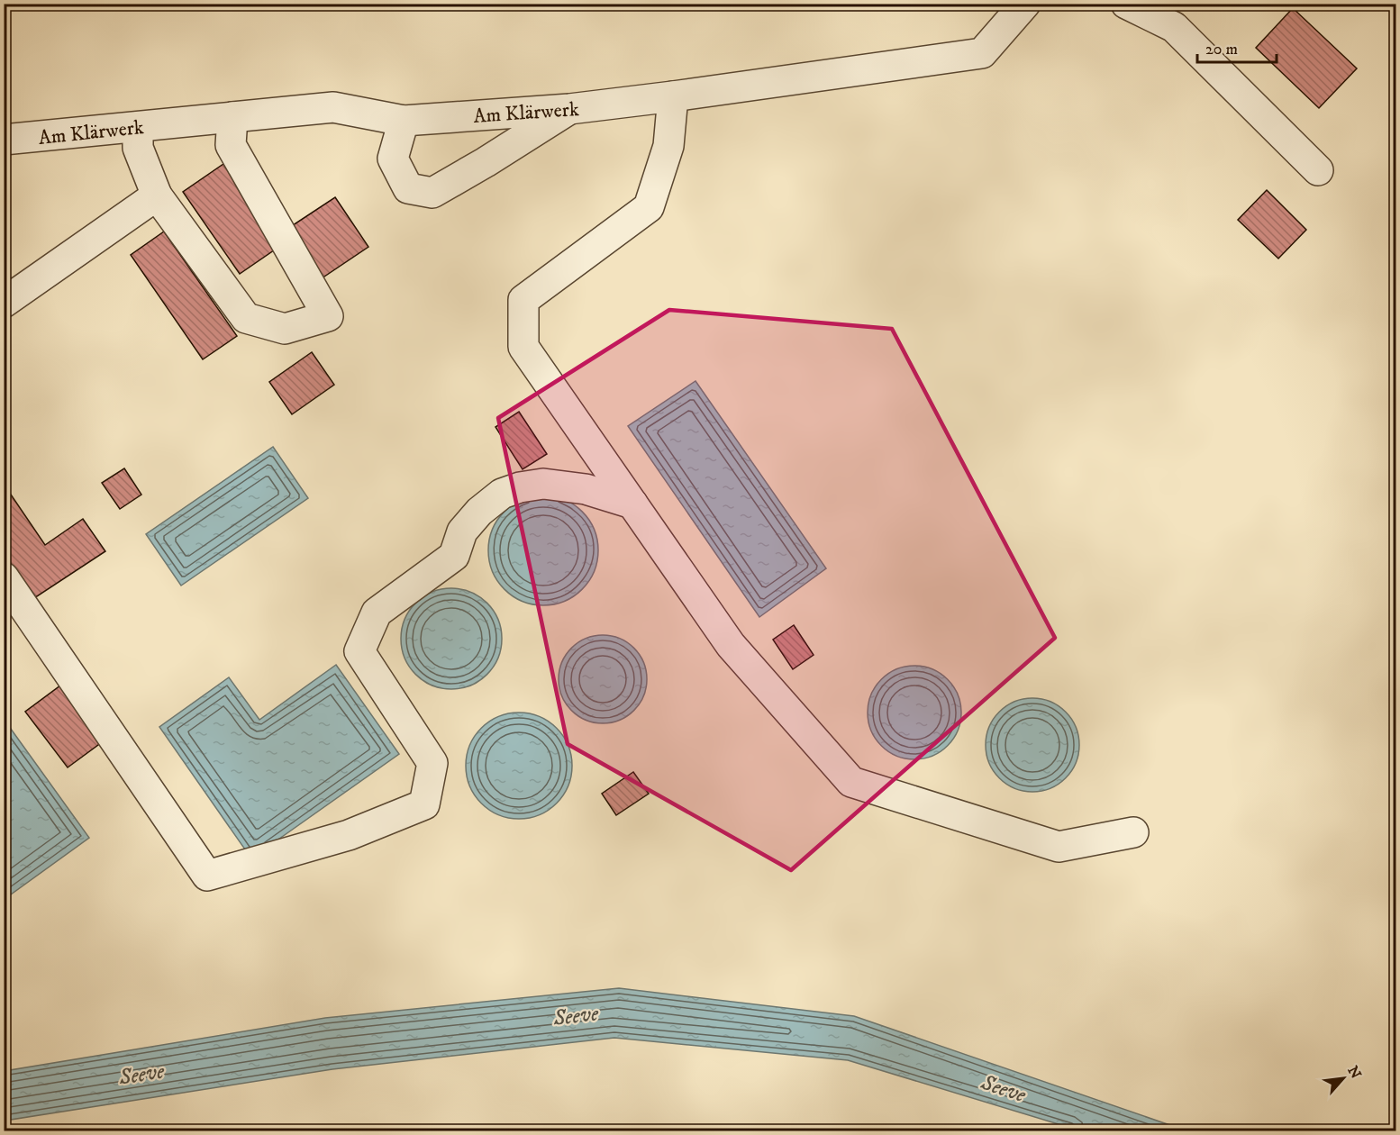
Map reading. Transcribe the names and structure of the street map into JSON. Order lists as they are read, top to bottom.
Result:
{
  "streets": {
    "street": ["Am Klärwerk"]
  },
  "water": ["Seeve"],
  "scale_bar": "20 m",
  "north": "top right"
}
